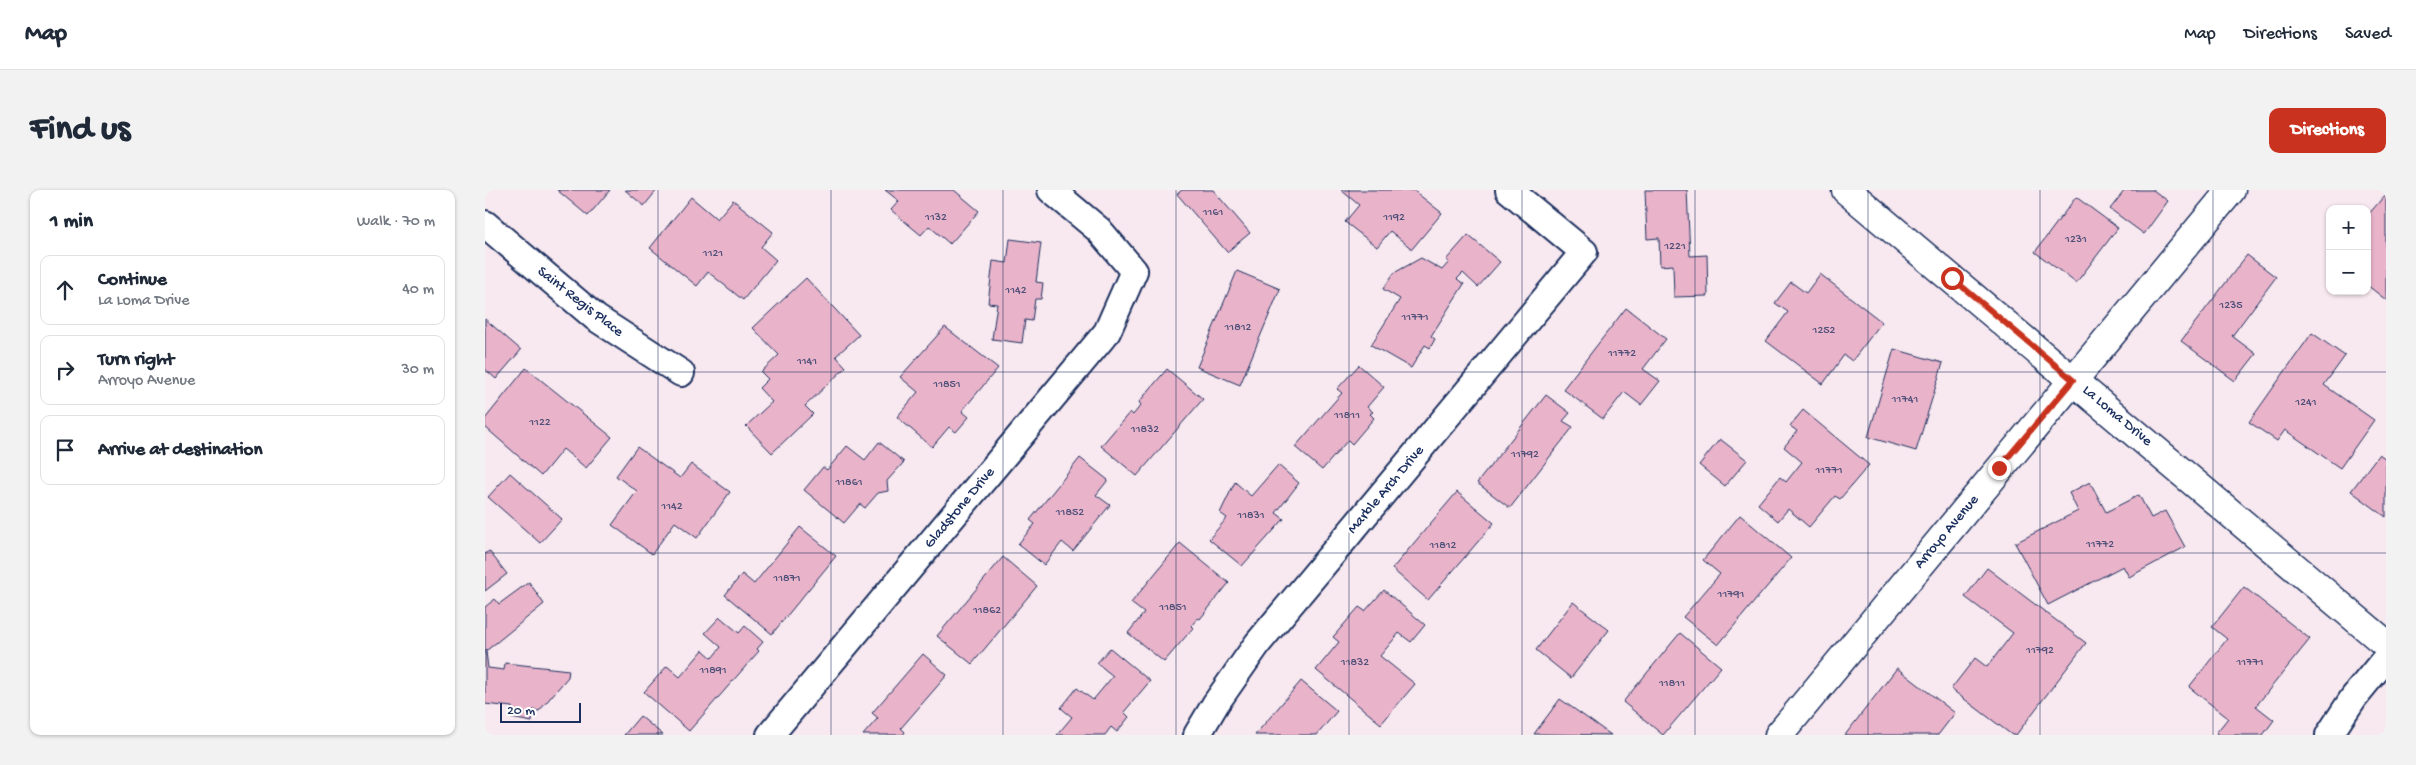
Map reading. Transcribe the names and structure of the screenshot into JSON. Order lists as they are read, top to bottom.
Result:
{
  "streets": {
    "main road": ["La Loma Drive", "Arroyo Avenue"],
    "street": ["Saint Regis Place", "Marble Arch Drive", "Gladstone Drive"]
  },
  "crossings": [
    ["La Loma Drive", "Arroyo Avenue"]
  ],
  "house_numbers": [
    "1161",
    "1132",
    "1192",
    "1231",
    "1221",
    "1121",
    "1142",
    "1235",
    "11771",
    "11812",
    "1252",
    "11772",
    "1141",
    "11851",
    "11741",
    "1241",
    "11811",
    "1122",
    "11832",
    "11792",
    "11771",
    "11861",
    "1142",
    "11852",
    "11831",
    "11772",
    "11812",
    "11871",
    "11791",
    "11851",
    "11862",
    "11792",
    "11832",
    "11771",
    "11891",
    "11811"
  ],
  "scale_bar": "20 m",
  "page": {
    "header": "Map",
    "nav": ["Map", "Directions", "Saved"],
    "buttons": "Directions",
    "title": "Find us",
    "heading": ["1 min", "Walk · 70 m"],
    "map_buttons": ["+", "−"],
    "list": [
      ["Continue", "La Loma Drive", "40 m"],
      ["Turn right", "Arroyo Avenue", "30 m"],
      "Arrive at destination"
    ],
    "scale": "20 m"
  }
}
